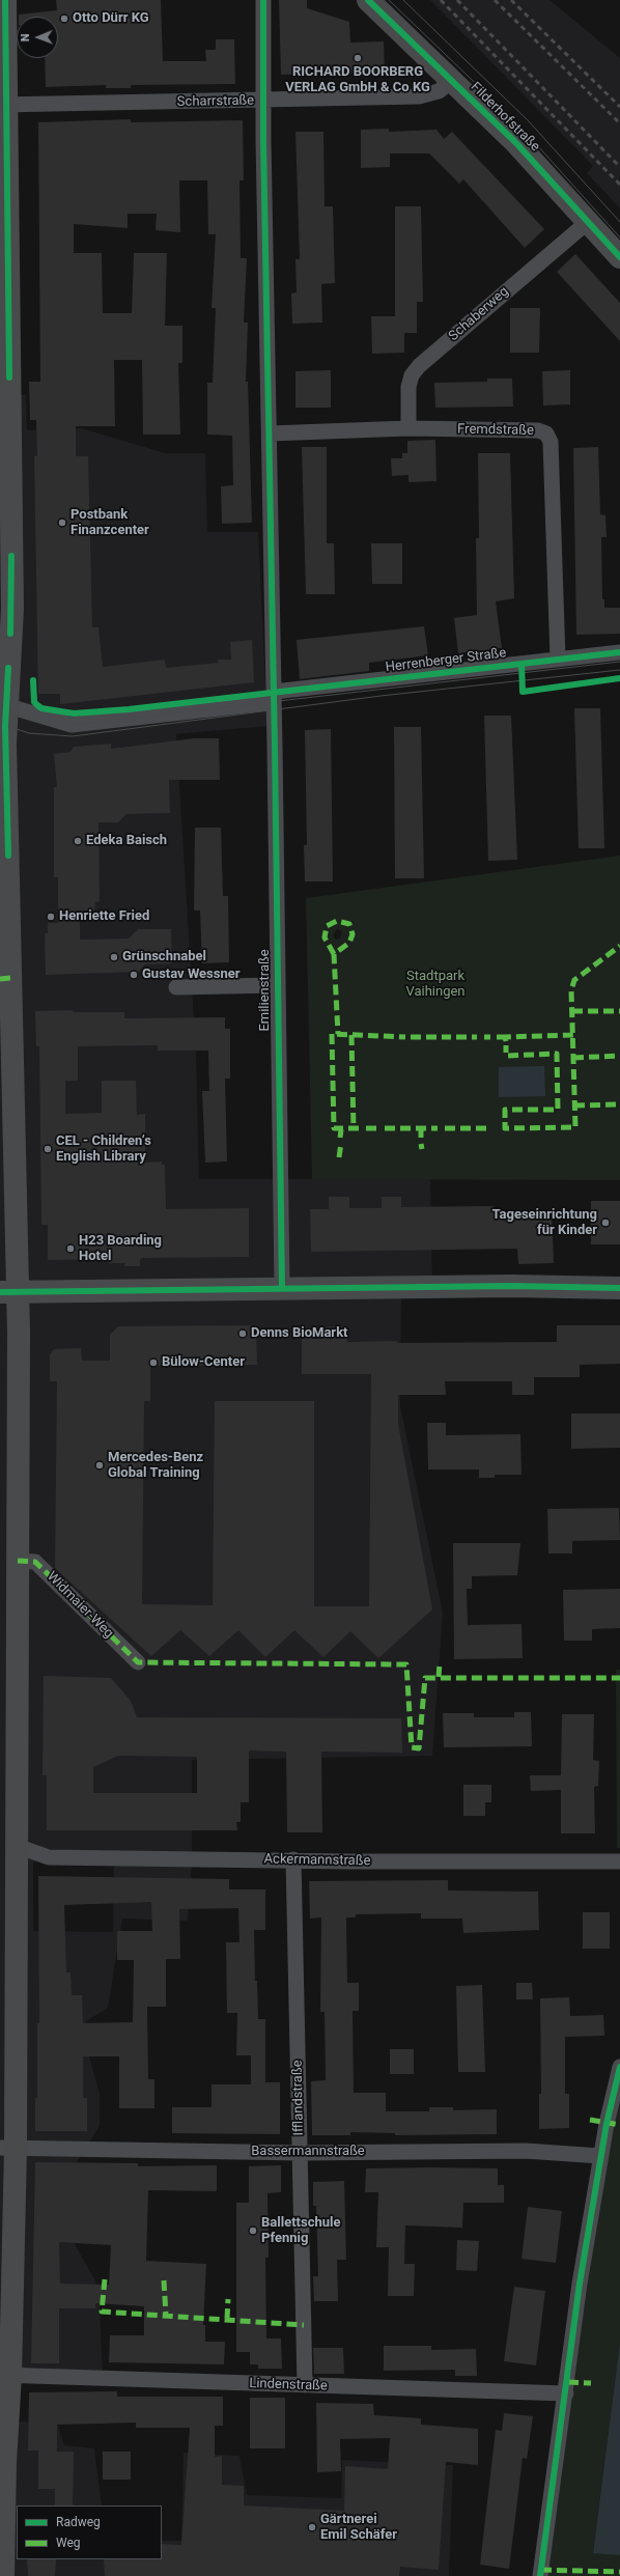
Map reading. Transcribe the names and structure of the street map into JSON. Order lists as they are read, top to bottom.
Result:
{
  "streets": {
    "main road": ["Filderhofstraße"],
    "street": [
      "Scharrstraße",
      "Schaberweg",
      "Fremdstraße",
      "Herrenberger Straße",
      "Emilienstraße",
      "Widmaier-Weg",
      "Ackermannstraße",
      "Ifflandstraße",
      "Bassermannstraße",
      "Lindenstraße"
    ]
  },
  "crossings": [
    ["Scharrstraße", "Filderhofstraße"],
    ["Scharrstraße", "Emilienstraße"],
    ["Filderhofstraße", "Schaberweg"],
    ["Schaberweg", "Fremdstraße"],
    ["Fremdstraße", "Herrenberger Straße"],
    ["Fremdstraße", "Emilienstraße"],
    ["Herrenberger Straße", "Emilienstraße"],
    ["Ackermannstraße", "Ifflandstraße"],
    ["Ifflandstraße", "Bassermannstraße"],
    ["Ifflandstraße", "Lindenstraße"]
  ],
  "parks": ["Stadtpark Vaihingen"],
  "places": [
    "Otto Dürr KG",
    "RICHARD BOORBERG VERLAG GmbH & Co KG",
    "Postbank Finanzcenter",
    "Edeka Baisch",
    "Henriette Fried",
    "Grünschnabel",
    "Gustav Wessner",
    "CEL - Children‘s English Library",
    "Tageseinrichtung für Kinder",
    "H23 Boarding Hotel",
    "Denns BioMarkt",
    "Bülow-Center",
    "Mercedes-Benz Global Training",
    "Ballettschule Pfennig",
    "Gärtnerei Emil Schäfer"
  ],
  "legend": ["Radweg", "Weg"],
  "north": "left"
}
